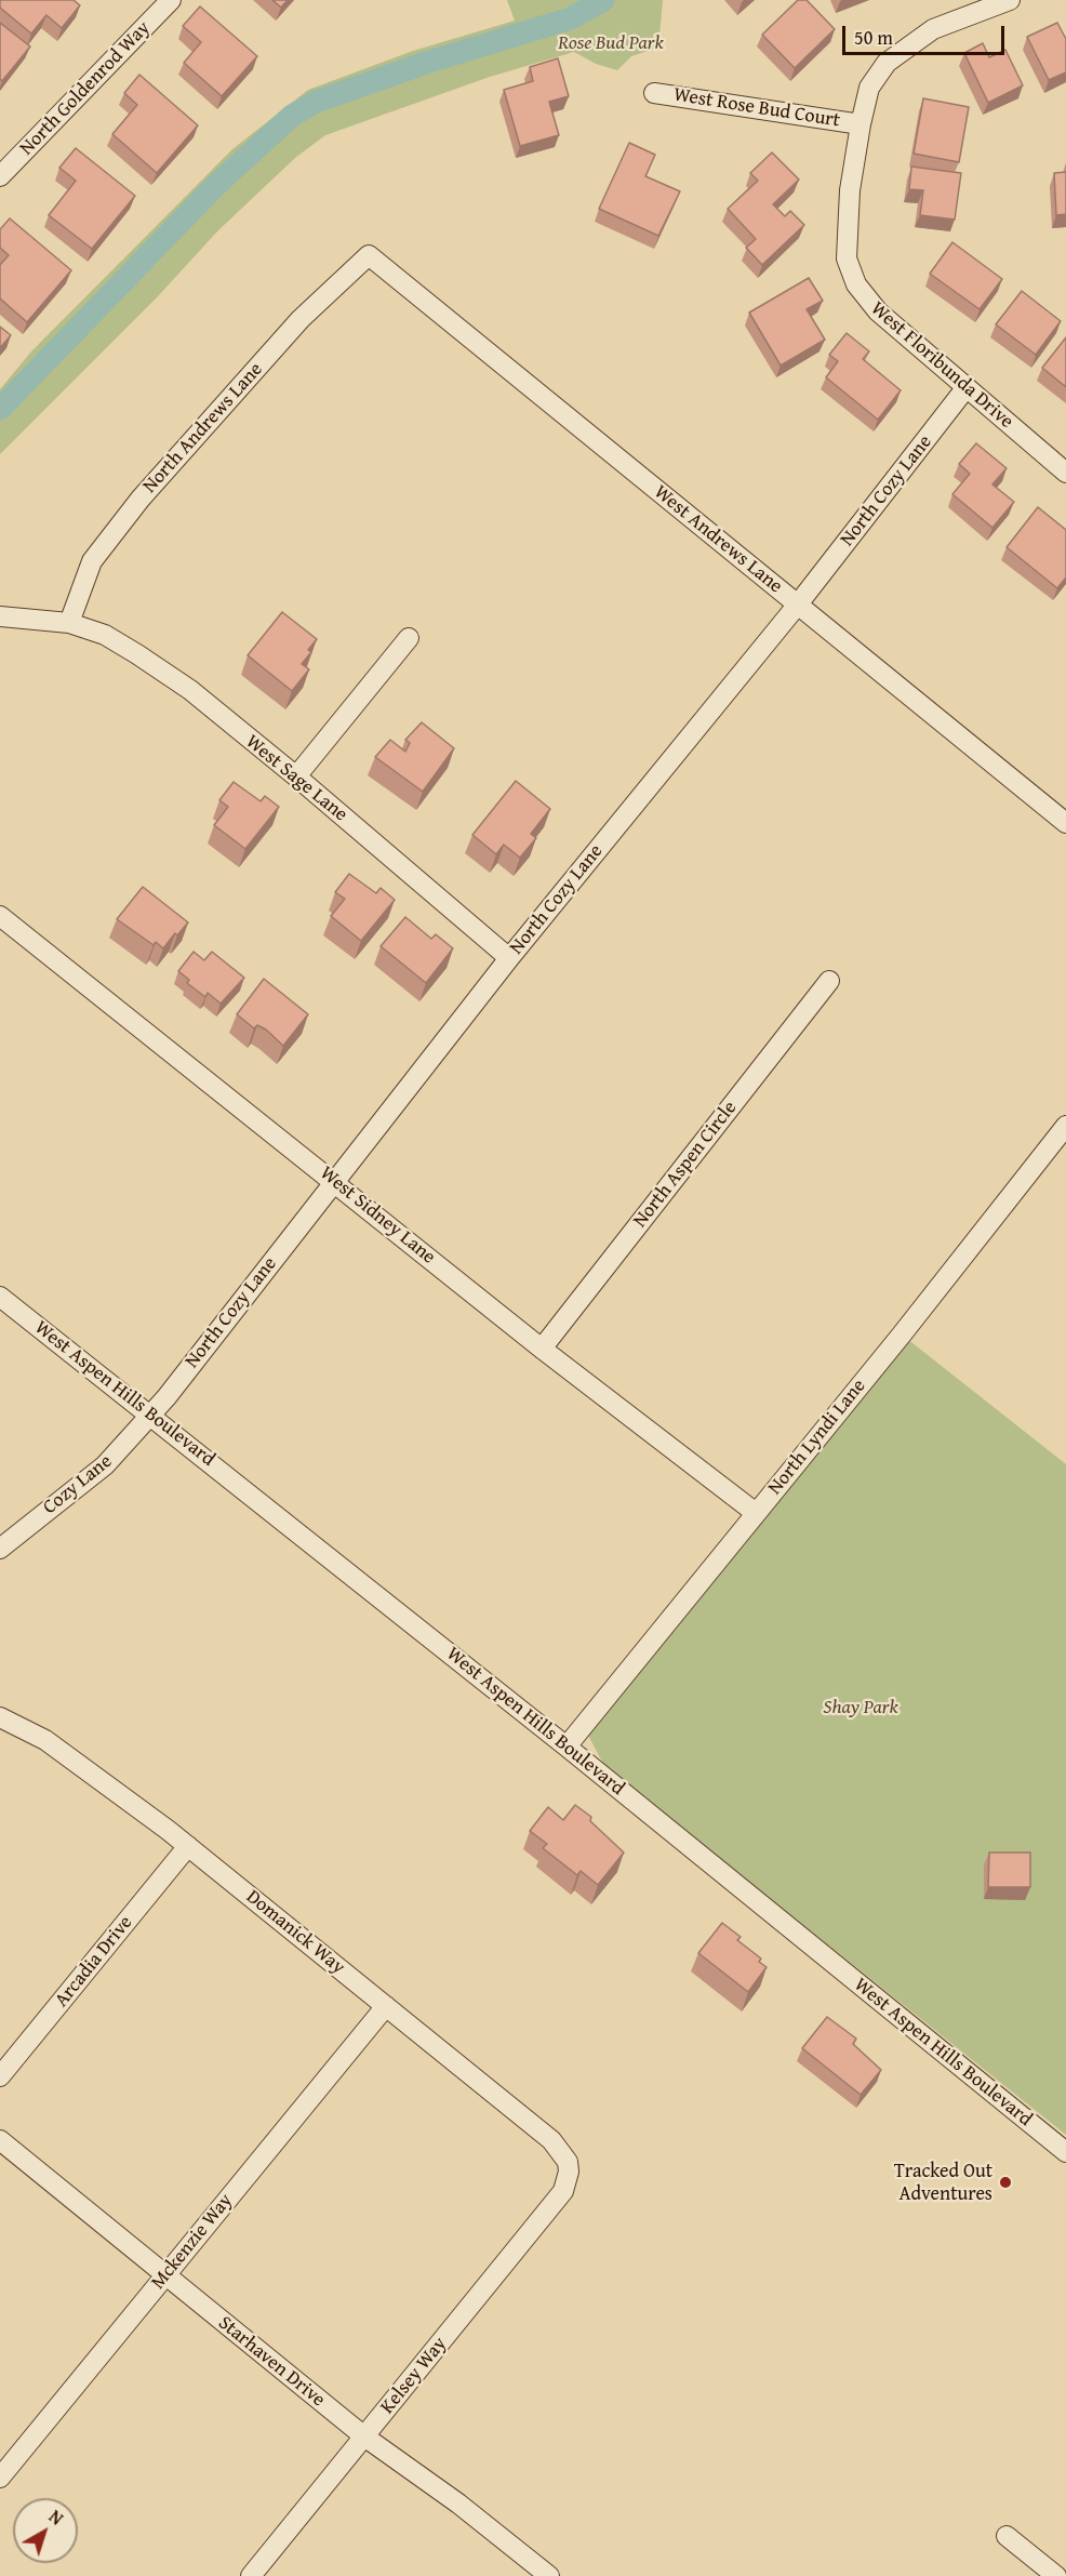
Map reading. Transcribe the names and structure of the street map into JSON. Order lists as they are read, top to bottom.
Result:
{
  "streets": {
    "street": [
      "North Goldenrod Way",
      "West Rose Bud Court",
      "West Floribunda Drive",
      "North Andrews Lane",
      "North Cozy Lane",
      "West Andrews Lane",
      "West Sage Lane",
      "North Aspen Circle",
      "West Sidney Lane",
      "West Aspen Hills Boulevard",
      "North Lyndi Lane",
      "Cozy Lane",
      "Domanick Way",
      "Arcadia Drive",
      "Mckenzie Way",
      "Starhaven Drive",
      "Kelsey Way"
    ]
  },
  "crossings": [
    ["West Rose Bud Court", "West Floribunda Drive"],
    ["West Floribunda Drive", "North Cozy Lane"],
    ["North Andrews Lane", "West Andrews Lane"],
    ["North Andrews Lane", "West Sage Lane"],
    ["North Cozy Lane", "West Andrews Lane"],
    ["North Cozy Lane", "West Sage Lane"],
    ["North Cozy Lane", "West Sidney Lane"],
    ["North Cozy Lane", "West Aspen Hills Boulevard"],
    ["North Cozy Lane", "Cozy Lane"],
    ["North Aspen Circle", "West Sidney Lane"],
    ["West Sidney Lane", "North Lyndi Lane"],
    ["West Aspen Hills Boulevard", "North Lyndi Lane"],
    ["West Aspen Hills Boulevard", "Cozy Lane"],
    ["Domanick Way", "Arcadia Drive"],
    ["Domanick Way", "Mckenzie Way"],
    ["Domanick Way", "Kelsey Way"],
    ["Mckenzie Way", "Starhaven Drive"],
    ["Starhaven Drive", "Kelsey Way"]
  ],
  "parks": ["Rose Bud Park", "Shay Park"],
  "places": ["Tracked Out Adventures"],
  "scale_bar": "50 m",
  "north": "top right"
}
